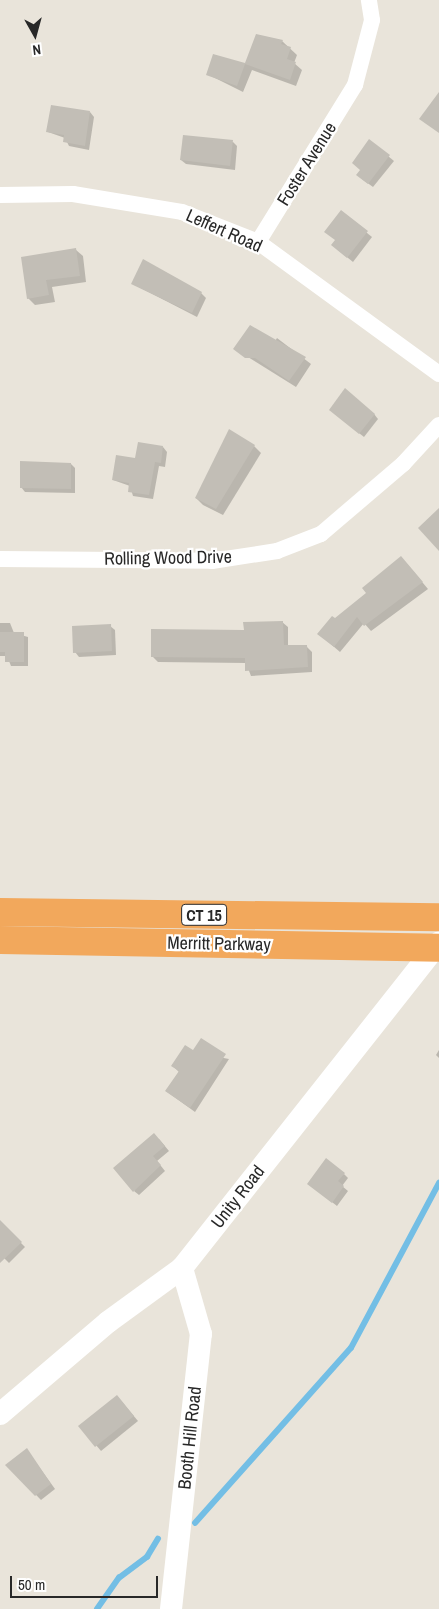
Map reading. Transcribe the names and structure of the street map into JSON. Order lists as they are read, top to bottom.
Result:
{
  "streets": {
    "highway": ["CT 15", "Merritt Parkway"],
    "main road": ["Unity Road", "Booth Hill Road"],
    "street": ["Foster Avenue", "Leffert Road", "Rolling Wood Drive"]
  },
  "crossings": [
    ["Foster Avenue", "Leffert Road"],
    ["Unity Road", "Booth Hill Road"]
  ],
  "scale_bar": "50 m",
  "north": "bottom"
}
